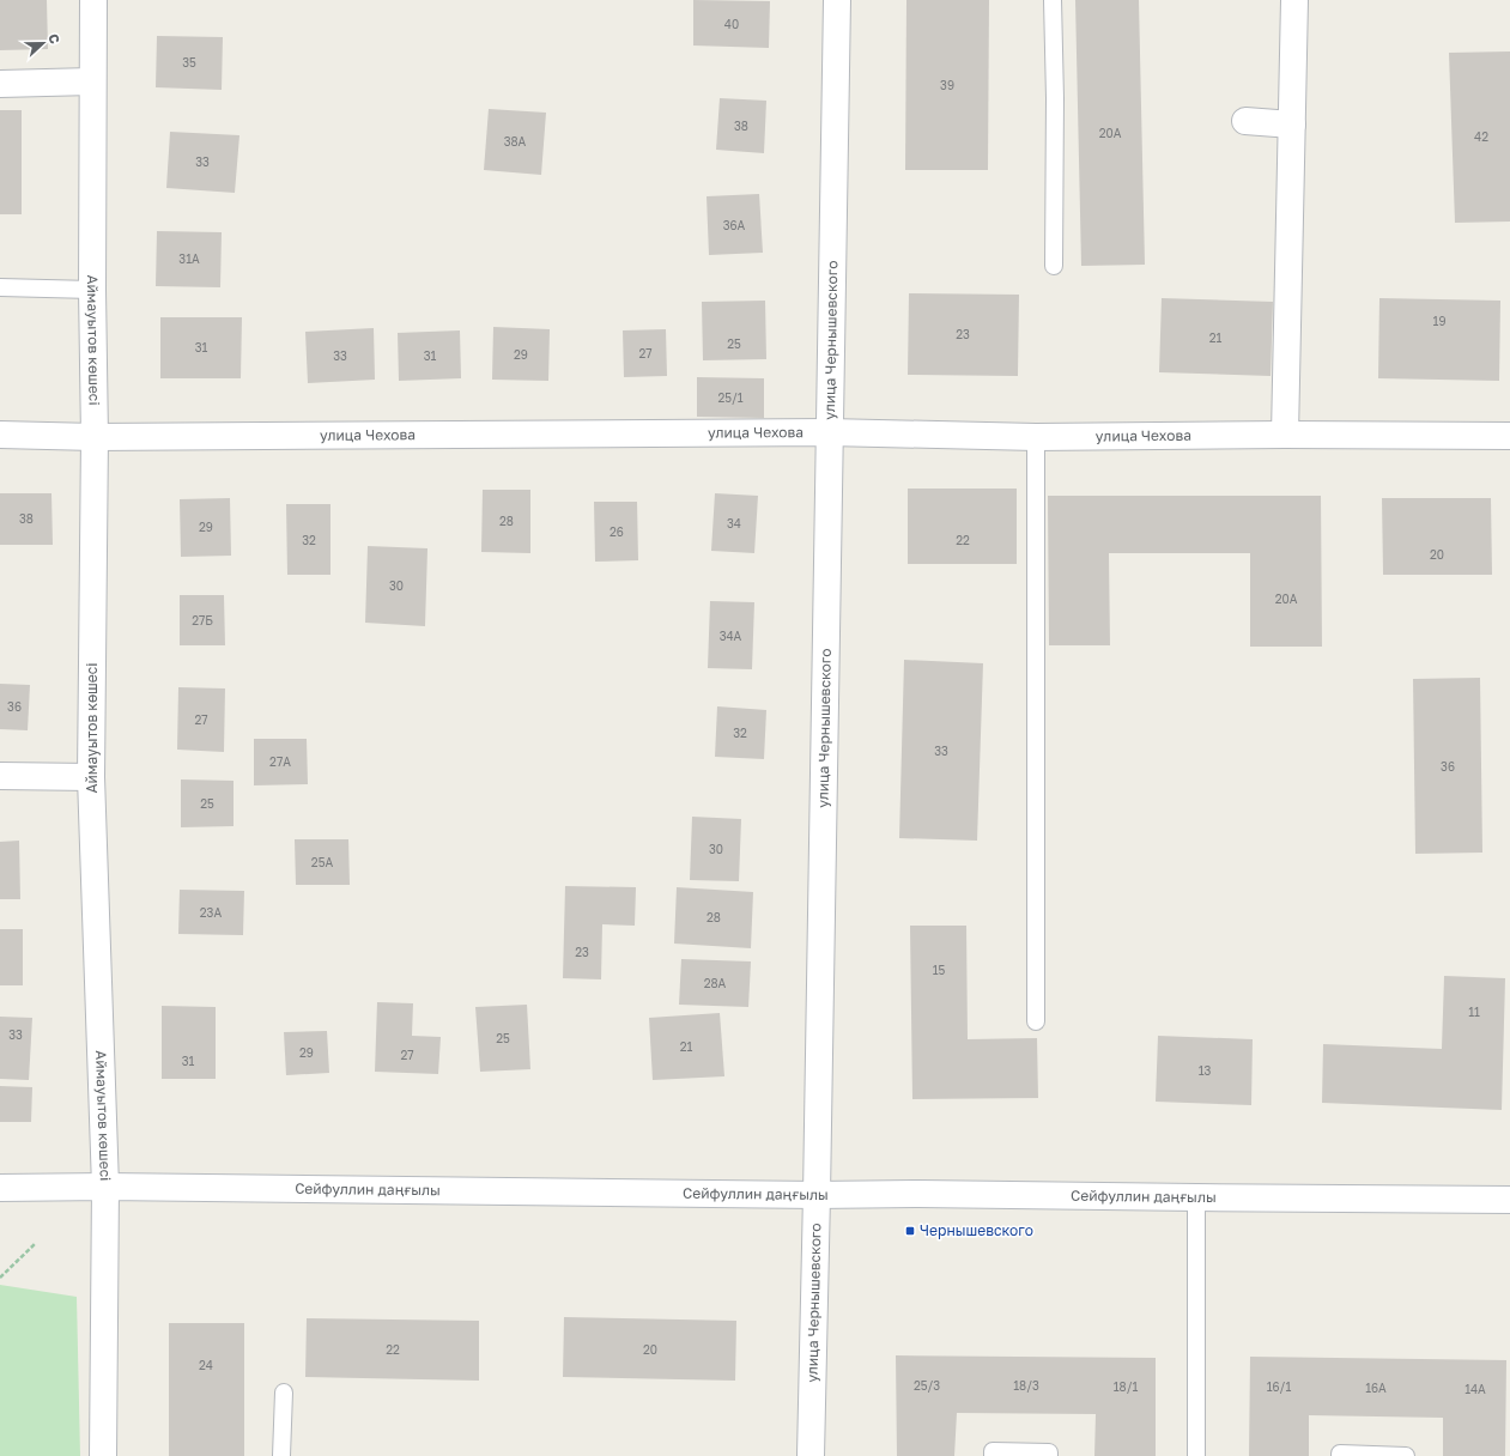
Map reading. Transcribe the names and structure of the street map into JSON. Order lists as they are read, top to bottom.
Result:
{
  "streets": {
    "street": [
      "Аймауытов көшесі",
      "улица Чернышевского",
      "улица Чехова",
      "Сейфуллин даңғылы"
    ]
  },
  "crossings": [
    ["Аймауытов көшесі", "улица Чехова"],
    ["Аймауытов көшесі", "Сейфуллин даңғылы"],
    ["улица Чернышевского", "улица Чехова"],
    ["улица Чернышевского", "Сейфуллин даңғылы"]
  ],
  "places": {
    "transit": ["Чернышевского"]
  },
  "house_numbers": [
    "40",
    "35",
    "39",
    "38",
    "20А",
    "42",
    "38А",
    "33",
    "36А",
    "31А",
    "19",
    "23",
    "21",
    "25",
    "31",
    "27",
    "29",
    "33",
    "31",
    "25/1",
    "38",
    "28",
    "34",
    "29",
    "26",
    "32",
    "22",
    "20",
    "30",
    "20А",
    "27Б",
    "34А",
    "36",
    "27",
    "32",
    "33",
    "27А",
    "36",
    "25",
    "30",
    "25А",
    "23А",
    "28",
    "23",
    "15",
    "28А",
    "11",
    "33",
    "25",
    "21",
    "29",
    "27",
    "31",
    "13",
    "22",
    "20",
    "24",
    "25/3",
    "18/3",
    "18/1",
    "16/1",
    "16А",
    "14А"
  ],
  "north": "right"
}
